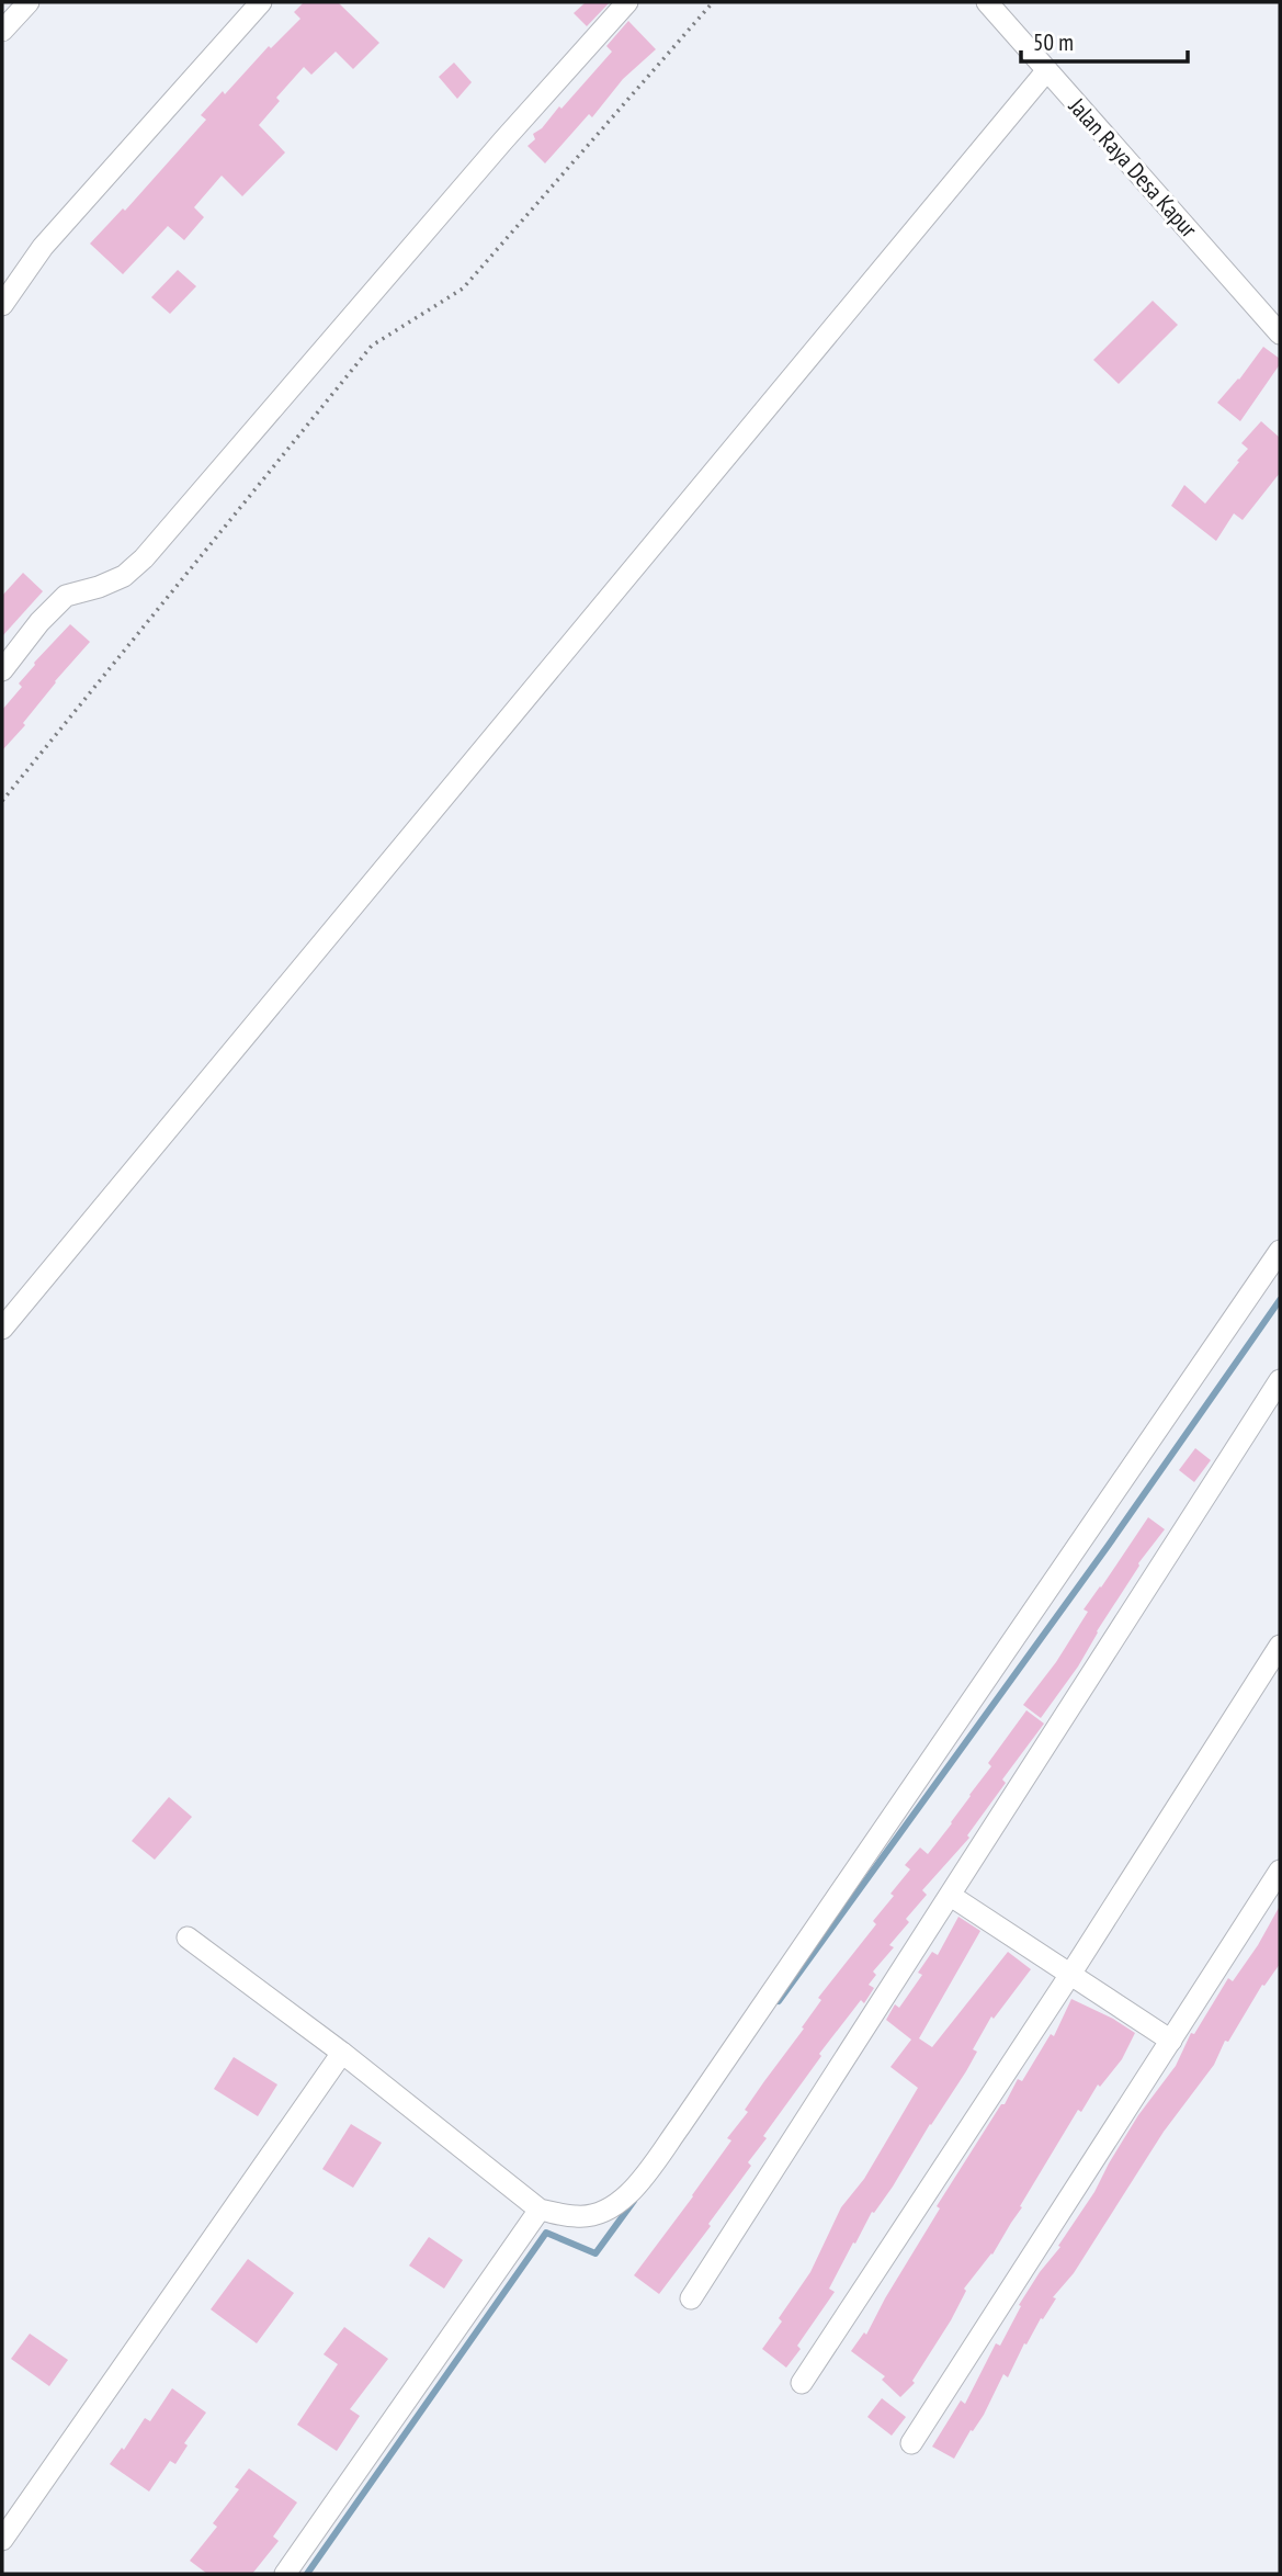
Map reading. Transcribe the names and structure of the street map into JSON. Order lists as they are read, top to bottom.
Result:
{
  "streets": {
    "street": ["Jalan Raya Desa Kapur"]
  },
  "scale_bar": "50 m"
}
